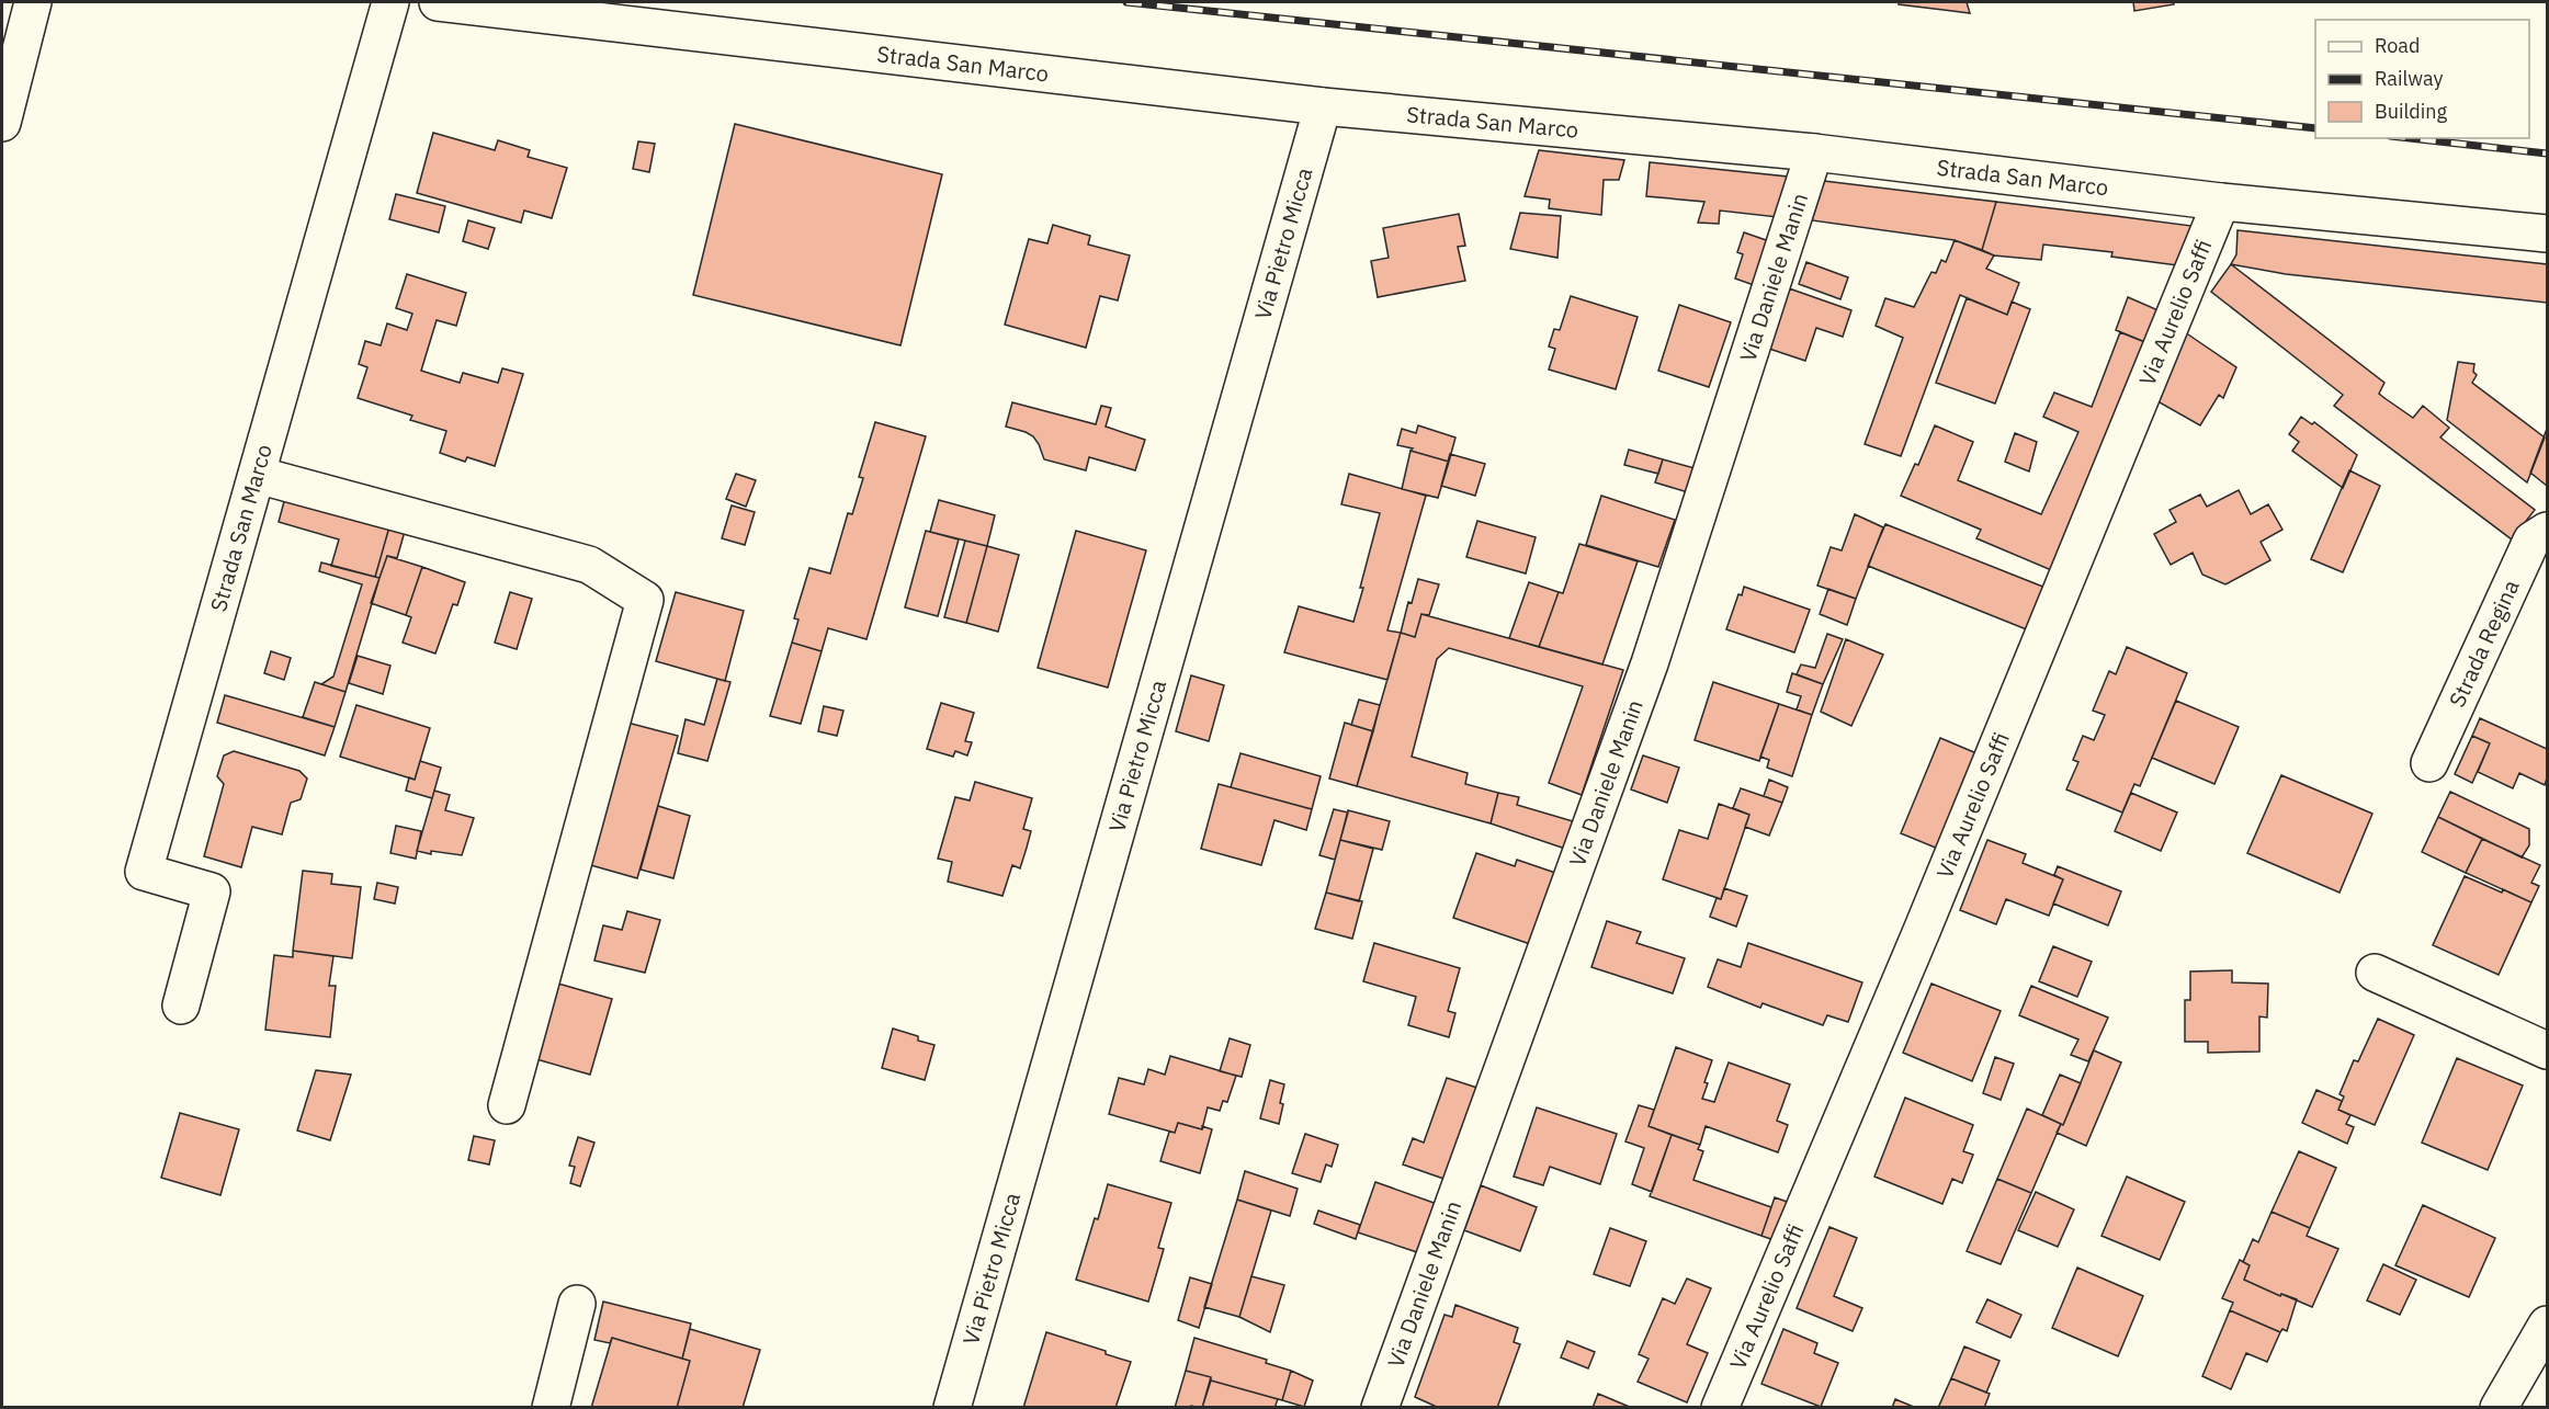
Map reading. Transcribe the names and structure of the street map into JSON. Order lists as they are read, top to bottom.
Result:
{
  "streets": {
    "street": [
      "Strada San Marco",
      "Via Pietro Micca",
      "Via Daniele Manin",
      "Via Aurelio Saffi",
      "Strada Regina"
    ]
  },
  "crossings": [
    ["Strada San Marco", "Via Pietro Micca"],
    ["Strada San Marco", "Via Daniele Manin"],
    ["Strada San Marco", "Via Aurelio Saffi"]
  ],
  "legend": ["Road", "Railway", "Building"]
}
